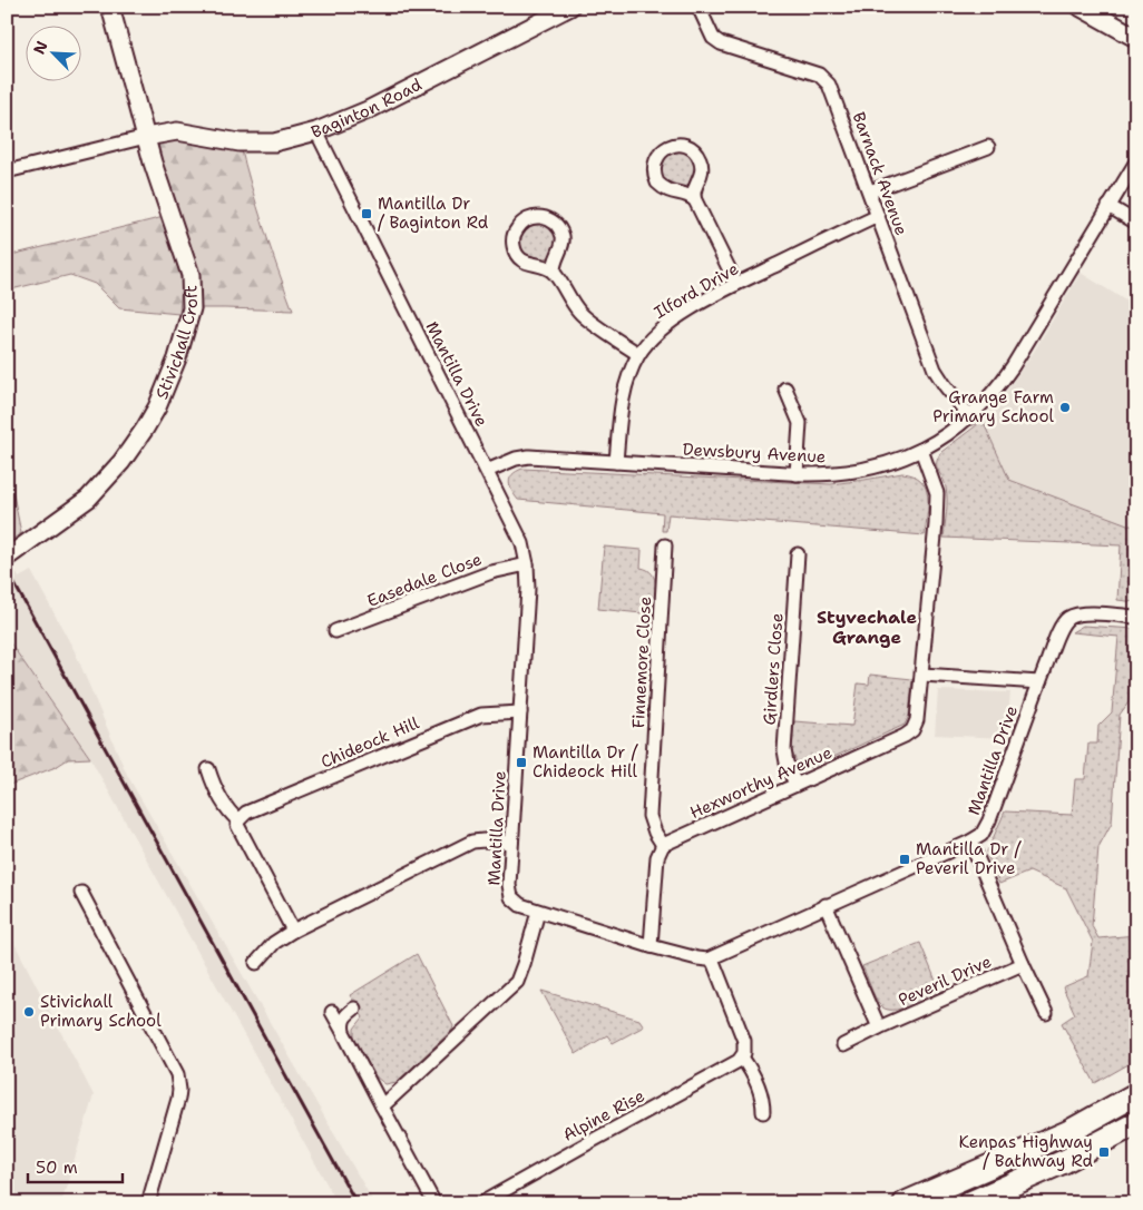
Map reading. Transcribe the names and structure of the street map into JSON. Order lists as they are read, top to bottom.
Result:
{
  "streets": {
    "street": [
      "Baginton Road",
      "Barnack Avenue",
      "Ilford Drive",
      "Stivichall Croft",
      "Mantilla Drive",
      "Dewsbury Avenue",
      "Easedale Close",
      "Finnemore Close",
      "Girdlers Close",
      "Chideock Hill",
      "Hexworthy Avenue",
      "Peveril Drive",
      "Alpine Rise"
    ]
  },
  "crossings": [
    ["Baginton Road", "Stivichall Croft"],
    ["Baginton Road", "Mantilla Drive"],
    ["Barnack Avenue", "Ilford Drive"],
    ["Barnack Avenue", "Dewsbury Avenue"],
    ["Ilford Drive", "Dewsbury Avenue"],
    ["Mantilla Drive", "Dewsbury Avenue"],
    ["Mantilla Drive", "Easedale Close"],
    ["Mantilla Drive", "Chideock Hill"],
    ["Dewsbury Avenue", "Hexworthy Avenue"],
    ["Finnemore Close", "Hexworthy Avenue"],
    ["Girdlers Close", "Hexworthy Avenue"]
  ],
  "districts": ["Styvechale Grange"],
  "places": {
    "transit": [
      "Mantilla Dr / Baginton Rd",
      "Mantilla Dr / Chideock Hill",
      "Mantilla Dr / Peveril Drive",
      "Kenpas Highway / Bathway Rd"
    ],
    "other": ["Grange Farm Primary School", "Stivichall Primary School"]
  },
  "scale_bar": "50 m",
  "north": "top left"
}
